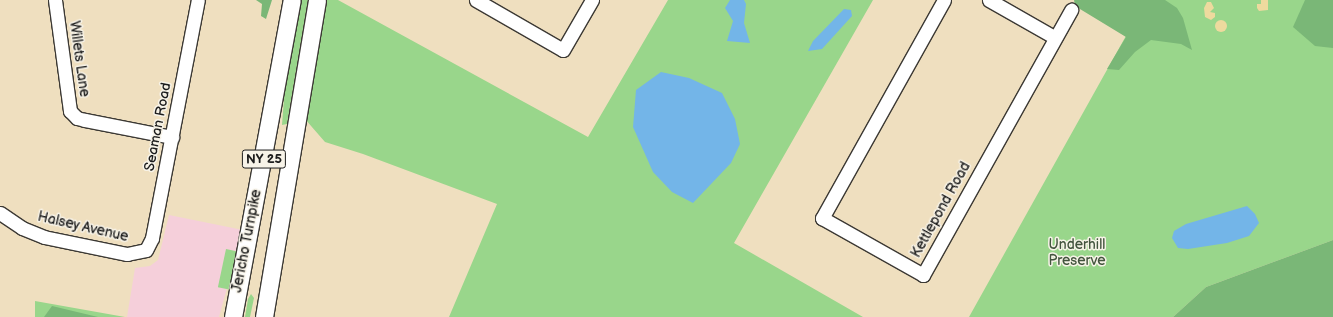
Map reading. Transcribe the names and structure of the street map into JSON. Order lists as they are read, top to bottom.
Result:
{
  "streets": {
    "main road": ["NY 25", "Jericho Turnpike"],
    "street": [
      "Willets Lane",
      "Seaman Road",
      "Kettlepond Road",
      "Halsey Avenue"
    ]
  },
  "crossings": [
    ["Willets Lane", "Seaman Road"],
    ["Seaman Road", "Halsey Avenue"]
  ],
  "parks": ["Underhill Preserve"]
}
